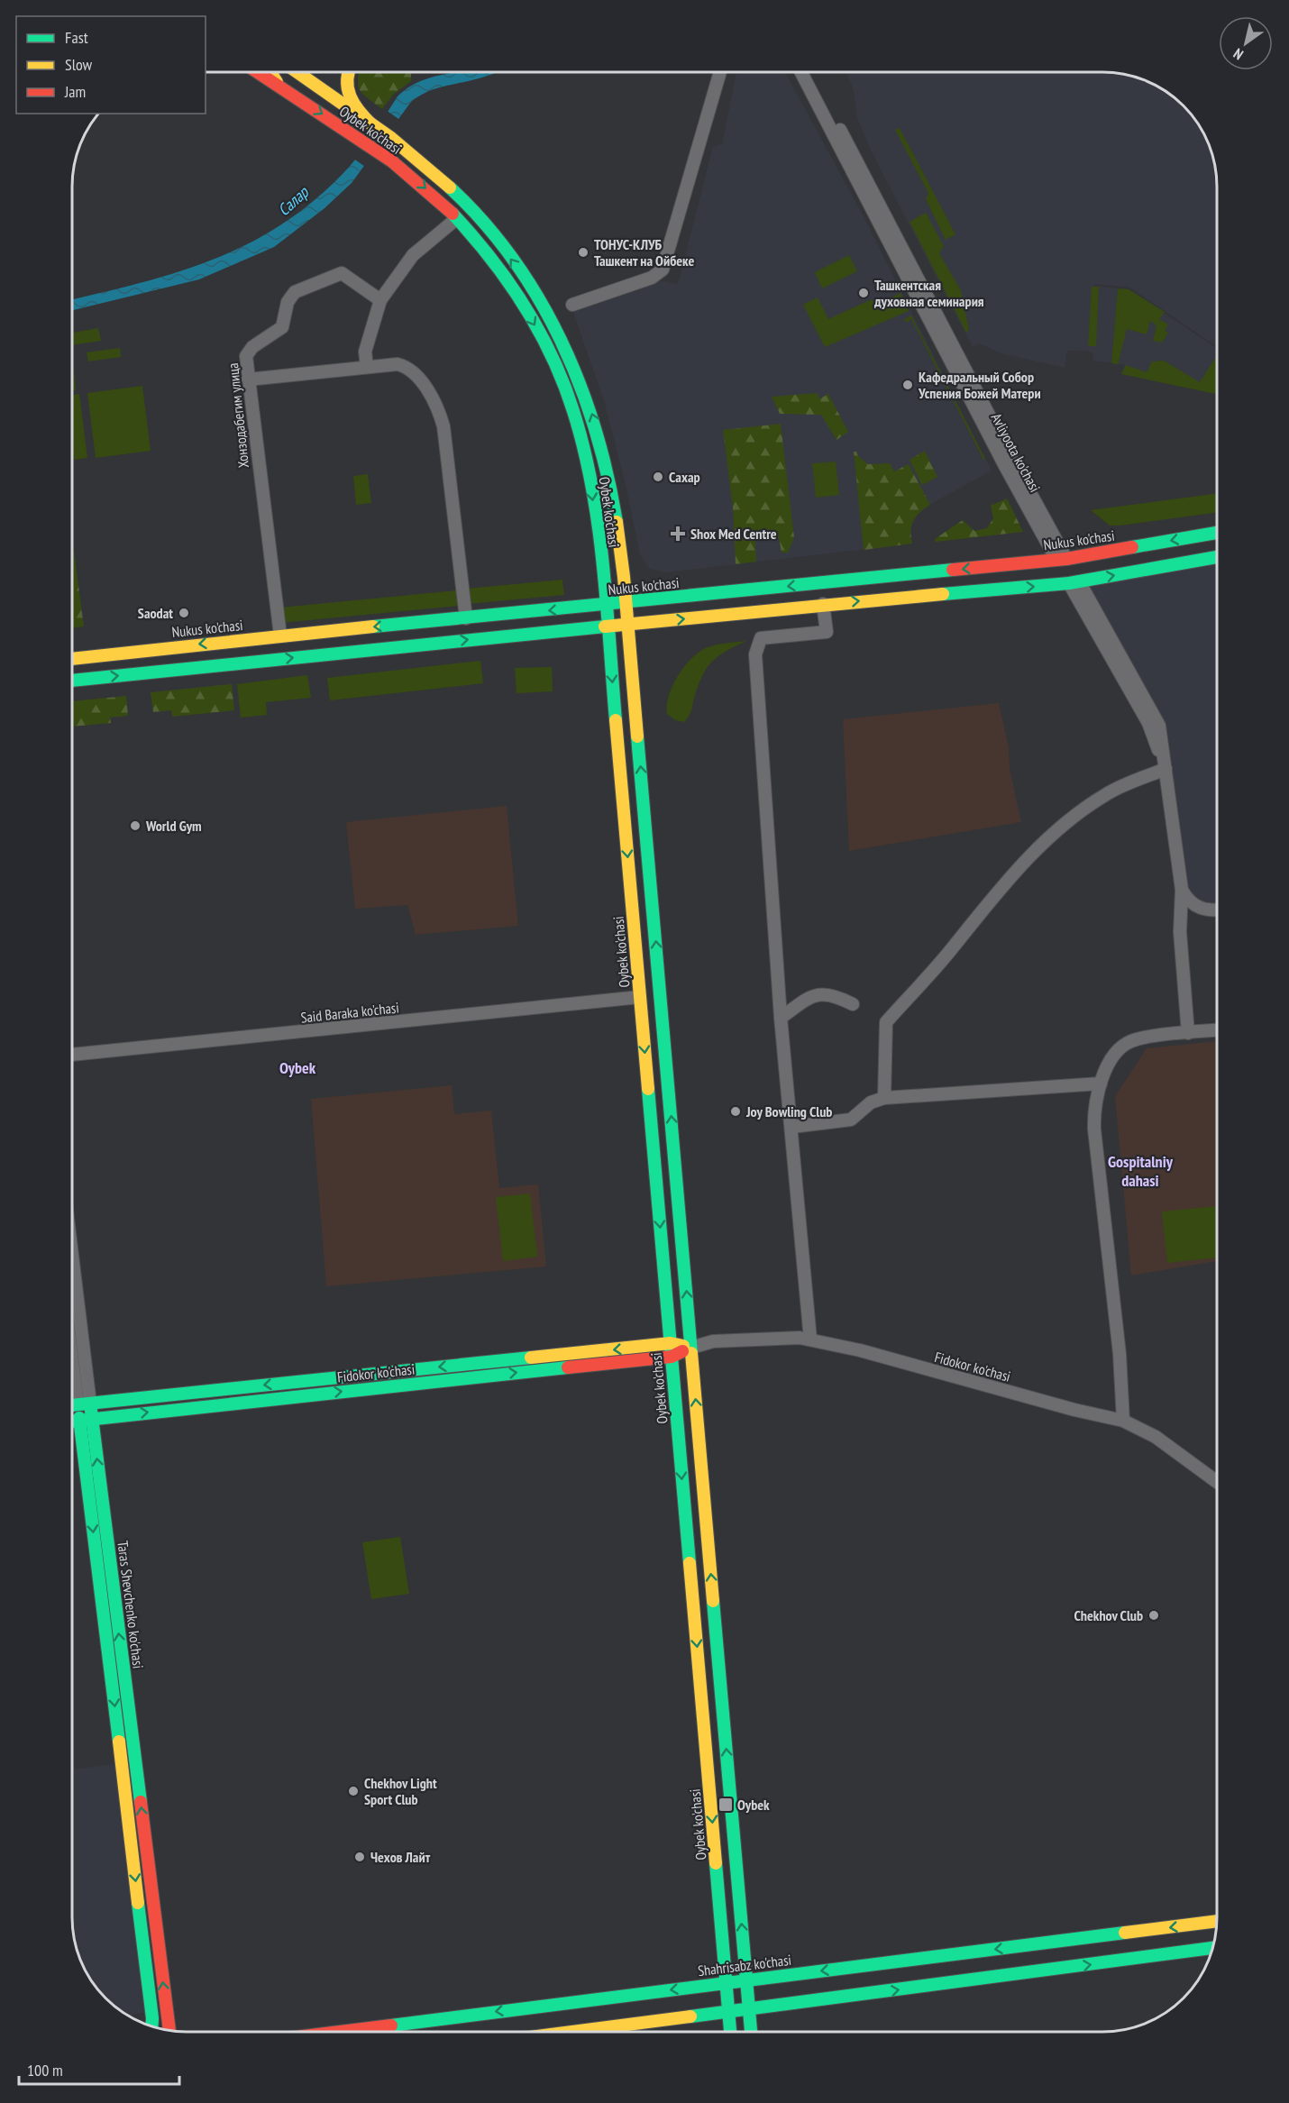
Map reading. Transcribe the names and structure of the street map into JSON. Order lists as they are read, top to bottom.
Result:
{
  "streets": {
    "main road": [
      "Oybek ko'chasi",
      "Avliyoota ko'chasi",
      "Nukus ko'chasi",
      "Fidokor ko'chasi",
      "Taras Shevchenko ko'chasi",
      "Shahrisabz ko'chasi"
    ],
    "street": ["Хонзодабегим улица", "Said Baraka ko'chasi"]
  },
  "crossings": [
    ["Oybek ko'chasi", "Nukus ko'chasi"],
    ["Oybek ko'chasi", "Said Baraka ko'chasi"],
    ["Oybek ko'chasi", "Fidokor ko'chasi"],
    ["Oybek ko'chasi", "Shahrisabz ko'chasi"],
    ["Хонзодабегим улица", "Nukus ko'chasi"],
    ["Avliyoota ko'chasi", "Nukus ko'chasi"],
    ["Fidokor ko'chasi", "Taras Shevchenko ko'chasi"]
  ],
  "districts": ["Oybek", "Gospitalniy dahasi"],
  "water": ["Салар"],
  "places": {
    "other": [
      "ТОНУС-КЛУБ Ташкент на Ойбеке",
      "Ташкентская духовная семинария",
      "Кафедральный Собор Успения Божeй Матери",
      "Сахар",
      "Saodat",
      "World Gym",
      "Joy Bowling Club",
      "Chekhov Club",
      "Chekhov Light Sport Club",
      "Чехов Лайт"
    ],
    "health": ["Shox Med Centre"],
    "transit": ["Oybek"]
  },
  "legend": ["Fast", "Slow", "Jam"],
  "scale_bar": "100 m",
  "north": "bottom left"
}
